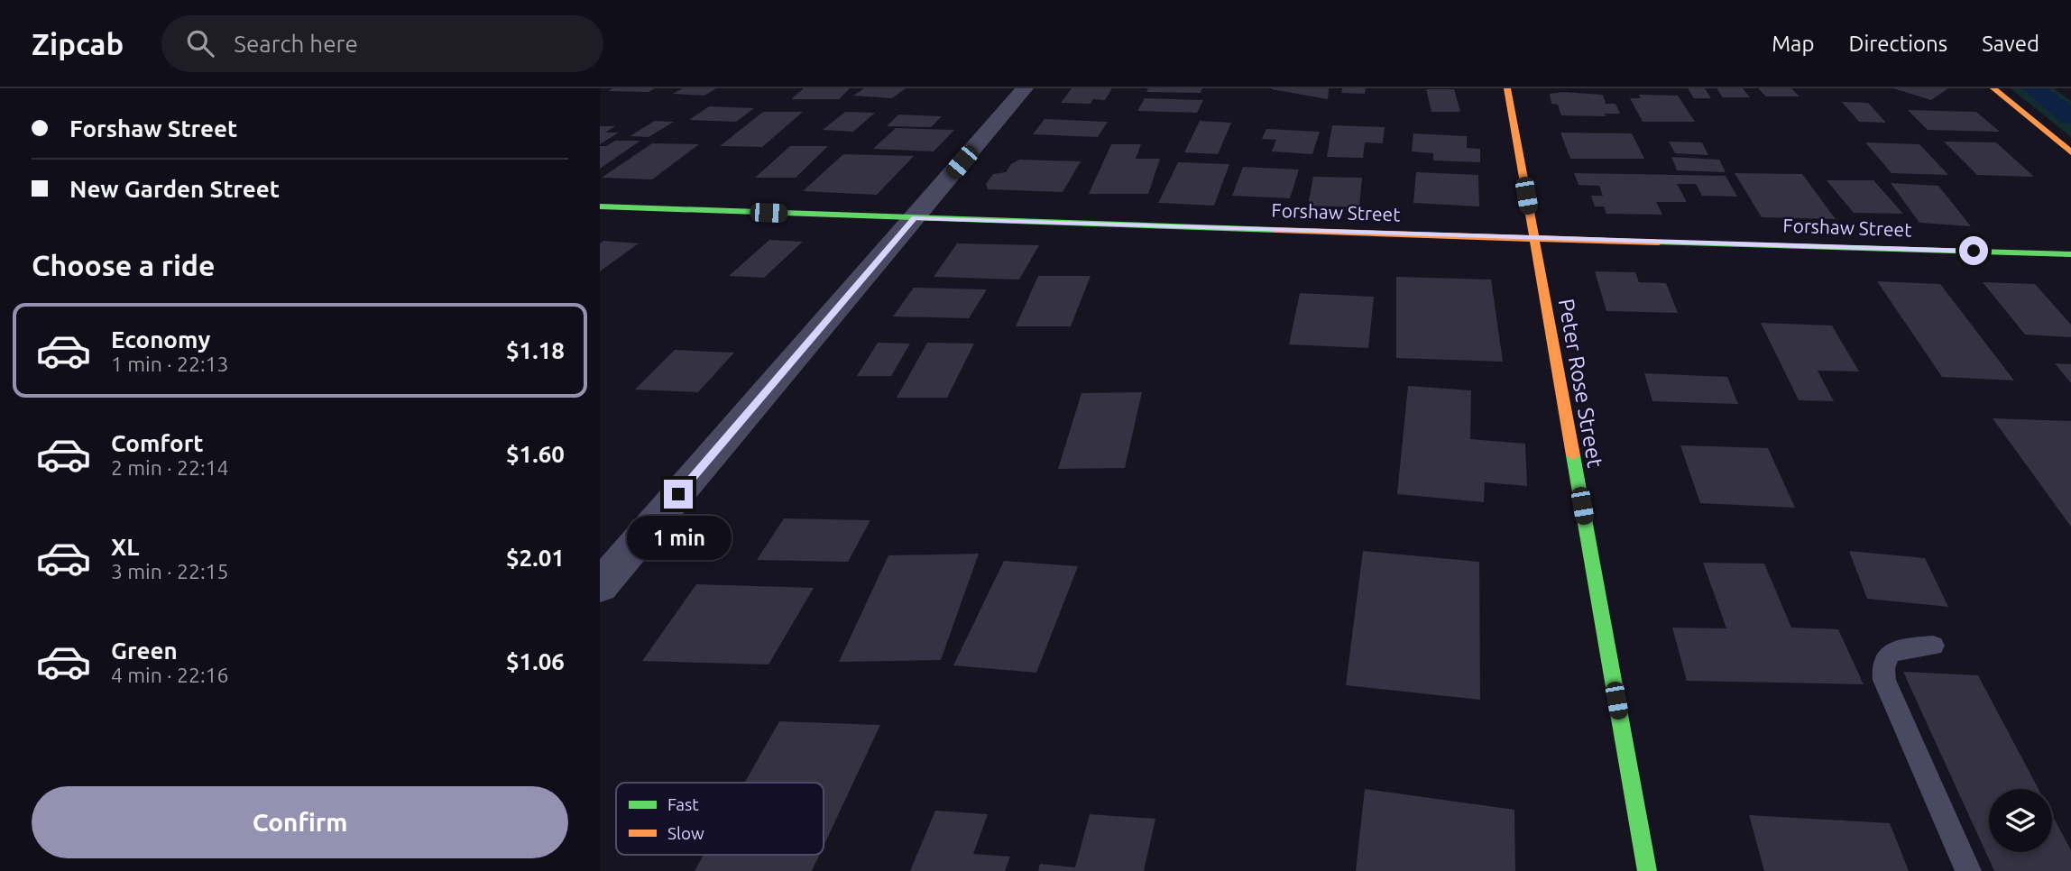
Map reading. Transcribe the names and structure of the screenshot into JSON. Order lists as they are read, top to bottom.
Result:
{
  "streets": {
    "street": ["Forshaw Street", "Peter Rose Street"]
  },
  "crossings": [
    ["Forshaw Street", "Peter Rose Street"]
  ],
  "legend": ["Fast", "Slow"],
  "page": {
    "header": "Zipcab",
    "search": "Search here",
    "nav": ["Map", "Directions", "Saved"],
    "banner": ["Forshaw Street", "New Garden Street"],
    "heading": "Choose a ride",
    "list": [
      {
        "name": "Economy",
        "note": "1 min · 22:13",
        "value": "$1.18"
      },
      {
        "name": "Comfort",
        "note": "2 min · 22:14",
        "value": "$1.60"
      },
      {
        "name": "XL",
        "note": "3 min · 22:15",
        "value": "$2.01"
      },
      {
        "name": "Green",
        "note": "4 min · 22:16",
        "value": "$1.06"
      }
    ],
    "bubble": "1 min",
    "buttons": "Confirm"
  }
}
